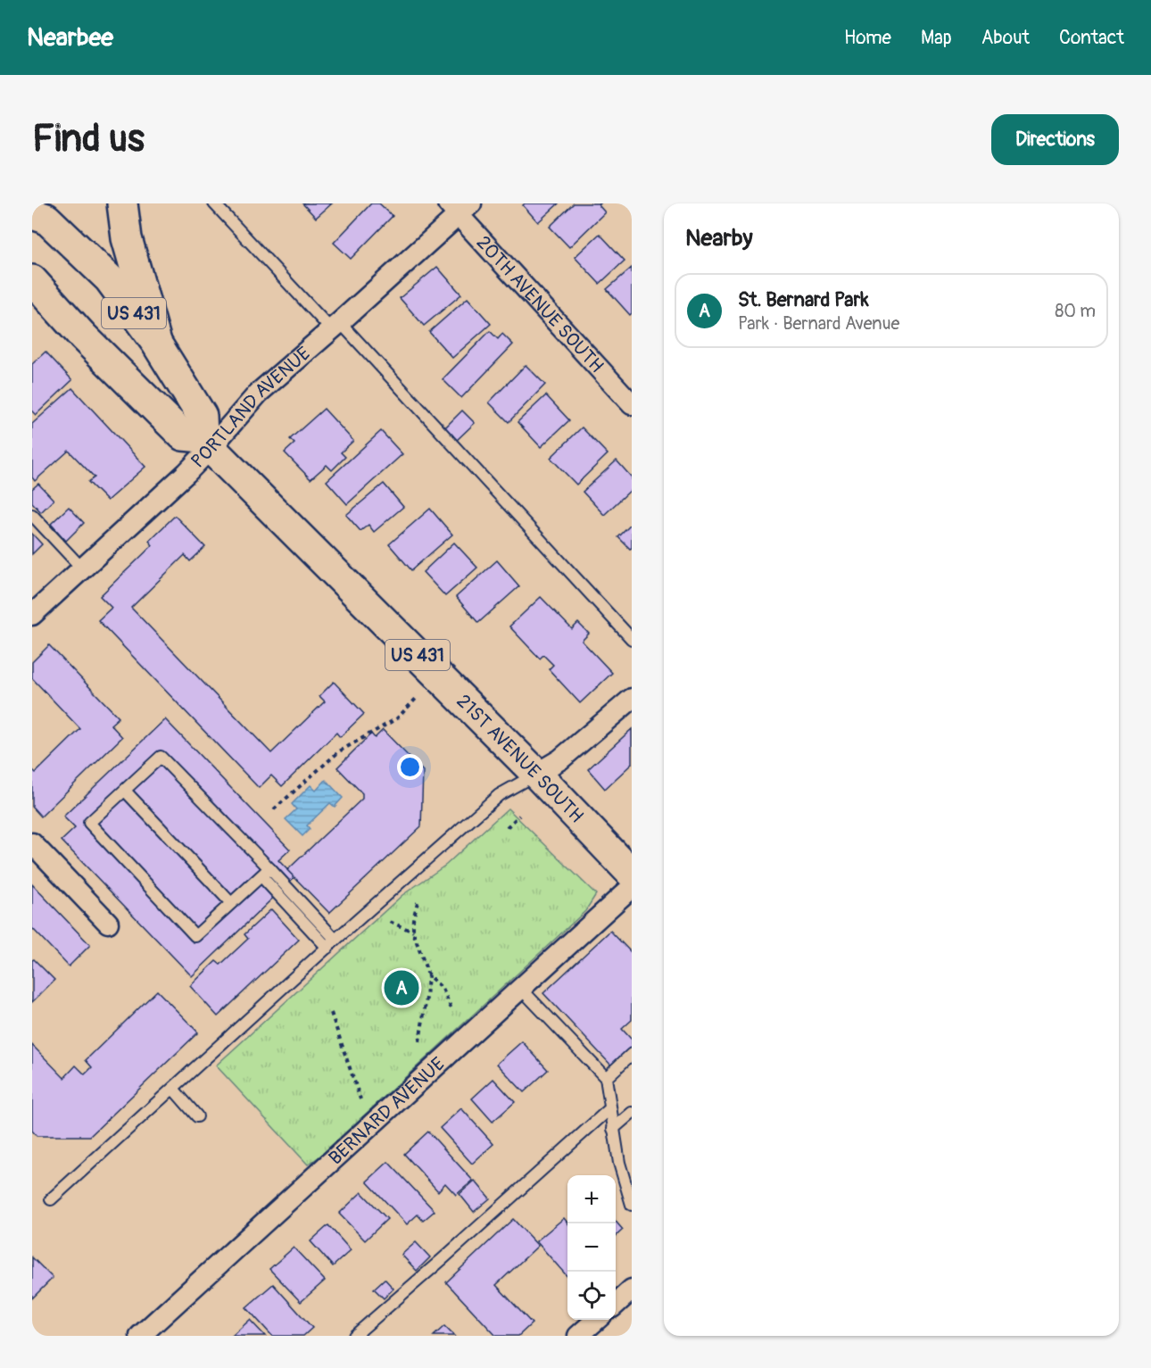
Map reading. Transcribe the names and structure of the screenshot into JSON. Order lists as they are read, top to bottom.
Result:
{
  "streets": {
    "main road": ["US 431", "21ST AVENUE SOUTH"],
    "street": ["20TH AVENUE SOUTH", "PORTLAND AVENUE", "BERNARD AVENUE"]
  },
  "crossings": [
    ["20TH AVENUE SOUTH", "PORTLAND AVENUE"],
    ["US 431", "PORTLAND AVENUE"],
    ["US 431", "21ST AVENUE SOUTH"],
    ["PORTLAND AVENUE", "21ST AVENUE SOUTH"]
  ],
  "page": {
    "header": "Nearbee",
    "nav": [
      "Home",
      "Map",
      "About",
      "Contact"
    ],
    "buttons": "Directions",
    "title": "Find us",
    "heading": "Nearby",
    "list": [
      {
        "mark": "A",
        "name": "St. Bernard Park",
        "note": "Park · Bernard Avenue",
        "value": "80 m"
      }
    ],
    "pins": "A",
    "map_buttons": ["+", "−"]
  }
}
